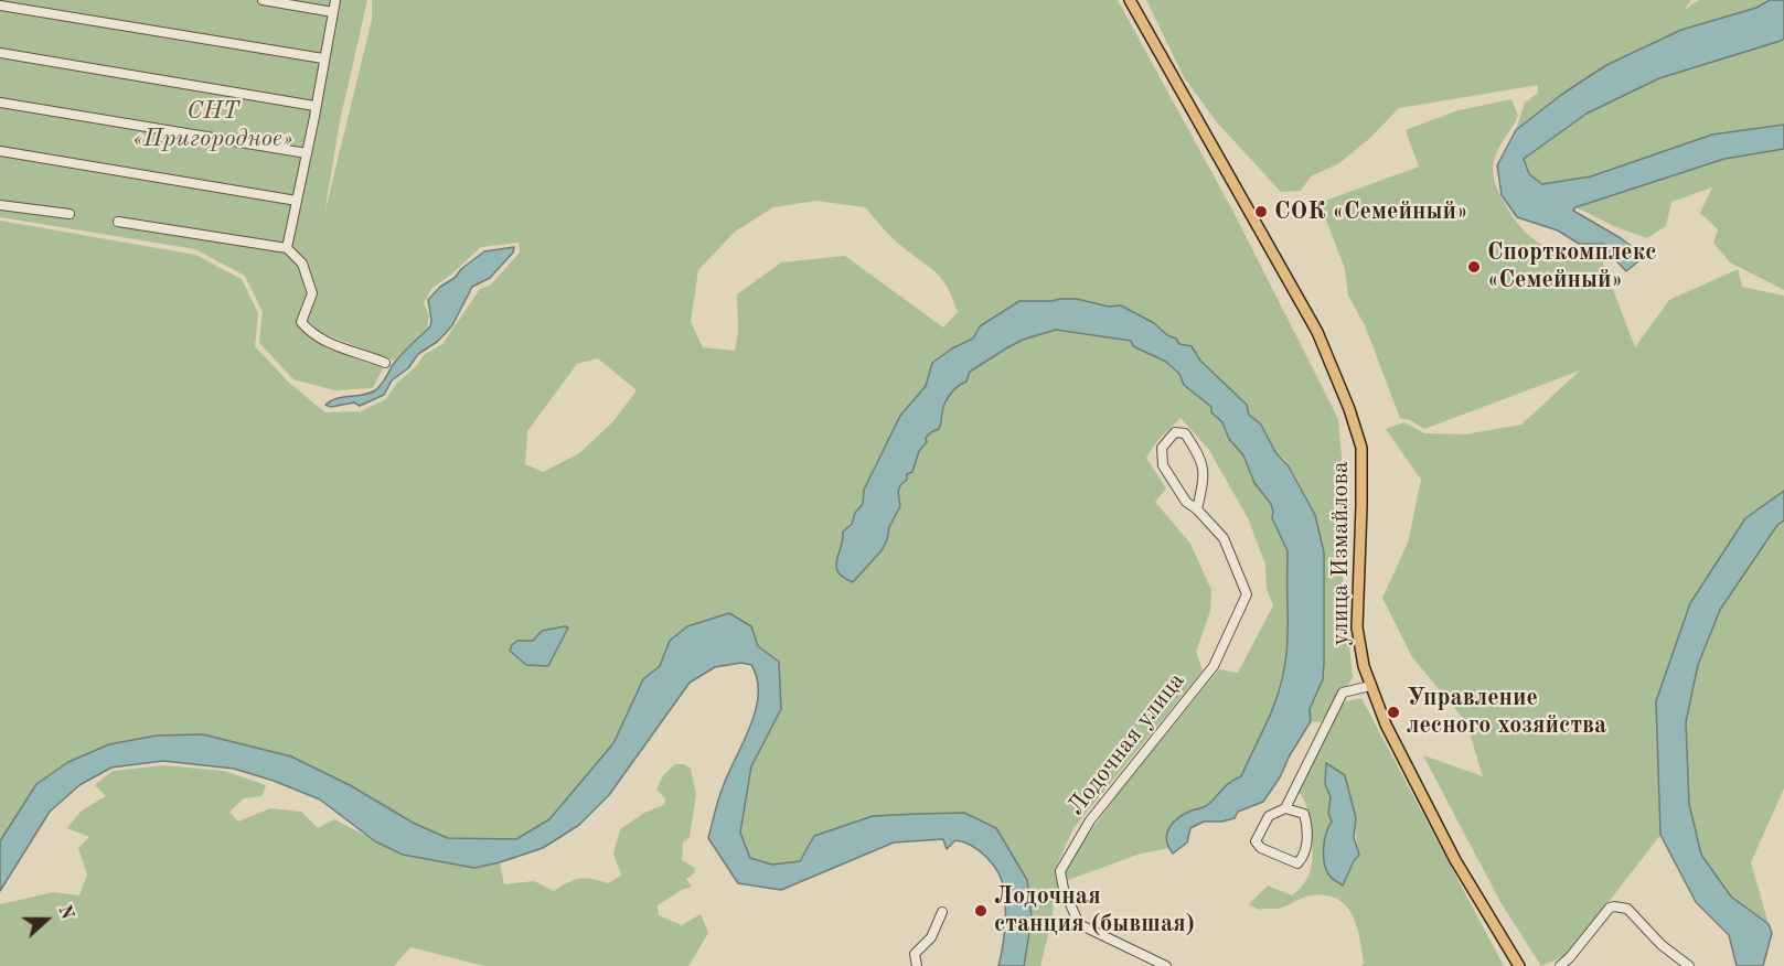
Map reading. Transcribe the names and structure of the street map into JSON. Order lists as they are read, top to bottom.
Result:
{
  "streets": {
    "main road": ["улица Измайлова"],
    "street": ["Лодочная улица"]
  },
  "parks": ["СНТ «Пригородное»"],
  "places": [
    "СОК «Семейный»",
    "Спорткомплекс «Семейный»",
    "Управление лесного хозяйства",
    "Лодочная станция (бывшая)"
  ],
  "north": "right"
}
